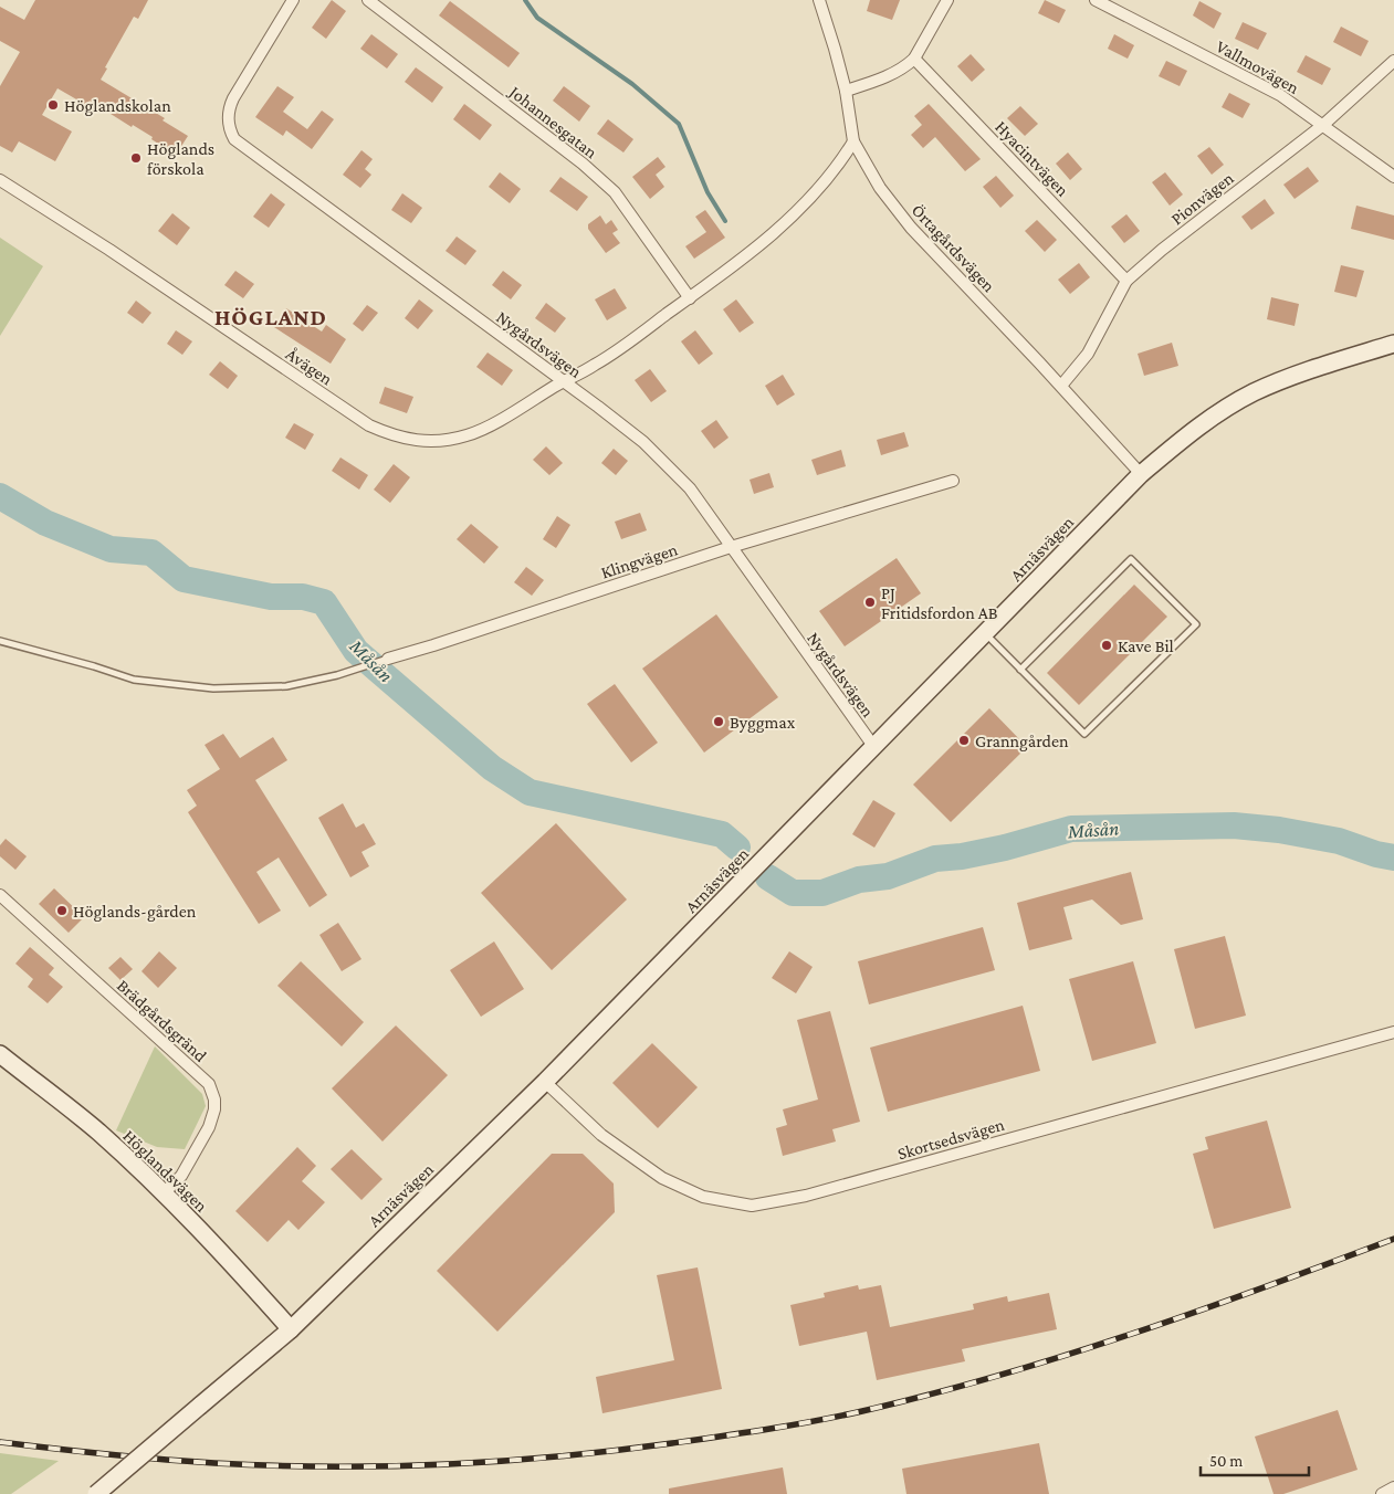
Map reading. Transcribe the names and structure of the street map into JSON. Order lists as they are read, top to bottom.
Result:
{
  "streets": {
    "street": [
      "Vallmovägen",
      "Johannesgatan",
      "Hyacintvägen",
      "Pionvägen",
      "Örtagårdsvägen",
      "Nygårdsvägen",
      "Åvägen",
      "Arnäsvägen",
      "Klingvägen",
      "Brädgårdsgränd",
      "Skortsedsvägen",
      "Höglandsvägen"
    ]
  },
  "crossings": [
    ["Vallmovägen", "Pionvägen"],
    ["Hyacintvägen", "Pionvägen"],
    ["Pionvägen", "Örtagårdsvägen"],
    ["Örtagårdsvägen", "Arnäsvägen"],
    ["Nygårdsvägen", "Åvägen"],
    ["Nygårdsvägen", "Arnäsvägen"],
    ["Nygårdsvägen", "Klingvägen"],
    ["Arnäsvägen", "Skortsedsvägen"],
    ["Arnäsvägen", "Höglandsvägen"],
    ["Brädgårdsgränd", "Höglandsvägen"]
  ],
  "districts": ["HÖGLAND"],
  "water": ["Måsån"],
  "places": [
    "Höglandskolan",
    "Höglands förskola",
    "PJ Fritidsfordon AB",
    "Kave Bil",
    "Byggmax",
    "Granngården",
    "Höglands-gården"
  ],
  "scale_bar": "50 m"
}
